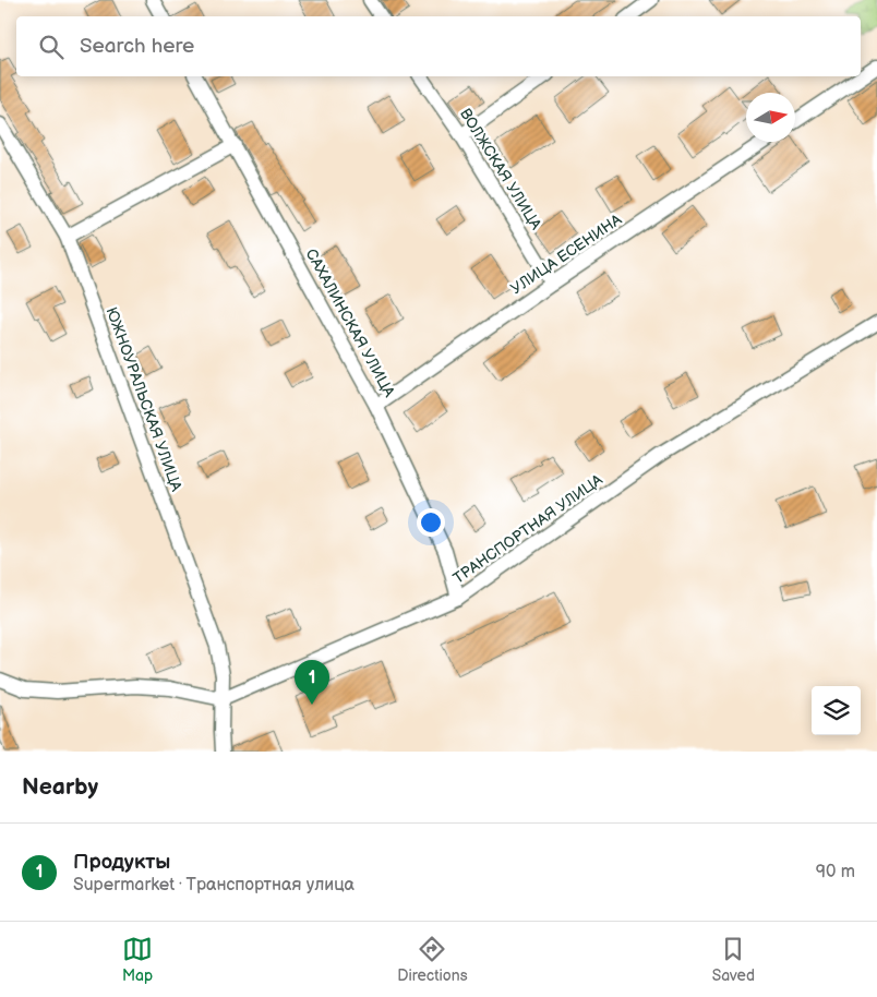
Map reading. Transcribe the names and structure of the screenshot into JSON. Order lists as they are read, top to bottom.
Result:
{
  "streets": {
    "street": [
      "ВОЛЖСКАЯ УЛИЦА",
      "УЛИЦА ЕСЕНИНА",
      "САХАЛИНСКАЯ УЛИЦА",
      "ЮЖНОУРАЛЬСКАЯ УЛИЦА",
      "ТРАНСПОРТНАЯ УЛИЦА"
    ]
  },
  "crossings": [
    ["ВОЛЖСКАЯ УЛИЦА", "УЛИЦА ЕСЕНИНА"],
    ["УЛИЦА ЕСЕНИНА", "САХАЛИНСКАЯ УЛИЦА"],
    ["САХАЛИНСКАЯ УЛИЦА", "ТРАНСПОРТНАЯ УЛИЦА"],
    ["ЮЖНОУРАЛЬСКАЯ УЛИЦА", "ТРАНСПОРТНАЯ УЛИЦА"]
  ],
  "north": "right",
  "page": {
    "search": "Search here",
    "pins": "1",
    "heading": "Nearby",
    "list": [
      {
        "mark": "1",
        "name": "Продукты",
        "note": "Supermarket · Транспортная улица",
        "value": "90 m"
      }
    ],
    "nav": ["Map", "Directions", "Saved"]
  }
}
